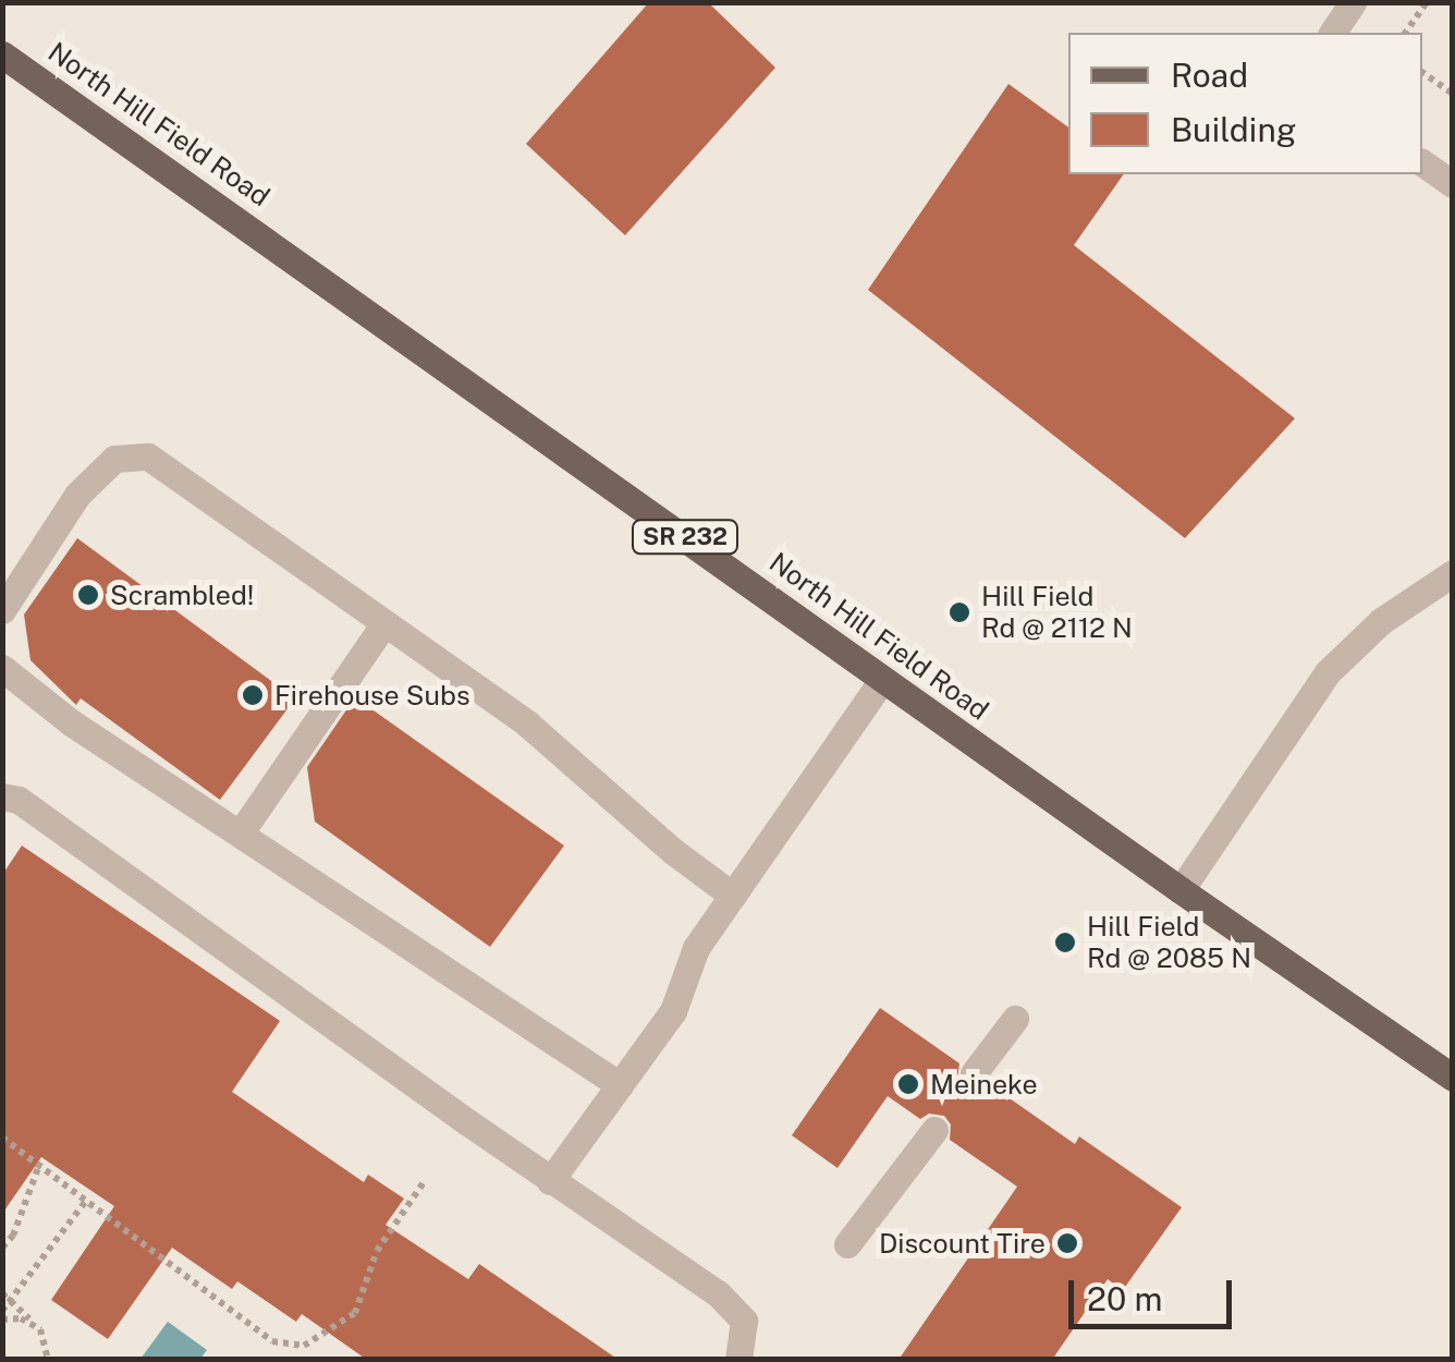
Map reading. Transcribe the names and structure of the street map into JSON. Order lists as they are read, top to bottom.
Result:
{
  "streets": {
    "main road": ["North Hill Field Road", "SR 232"]
  },
  "places": [
    "Scrambled!",
    "Hill Field Rd @ 2112 N",
    "Firehouse Subs",
    "Hill Field Rd @ 2085 N",
    "Meineke",
    "Discount Tire"
  ],
  "legend": ["Road", "Building"],
  "scale_bar": "20 m"
}
